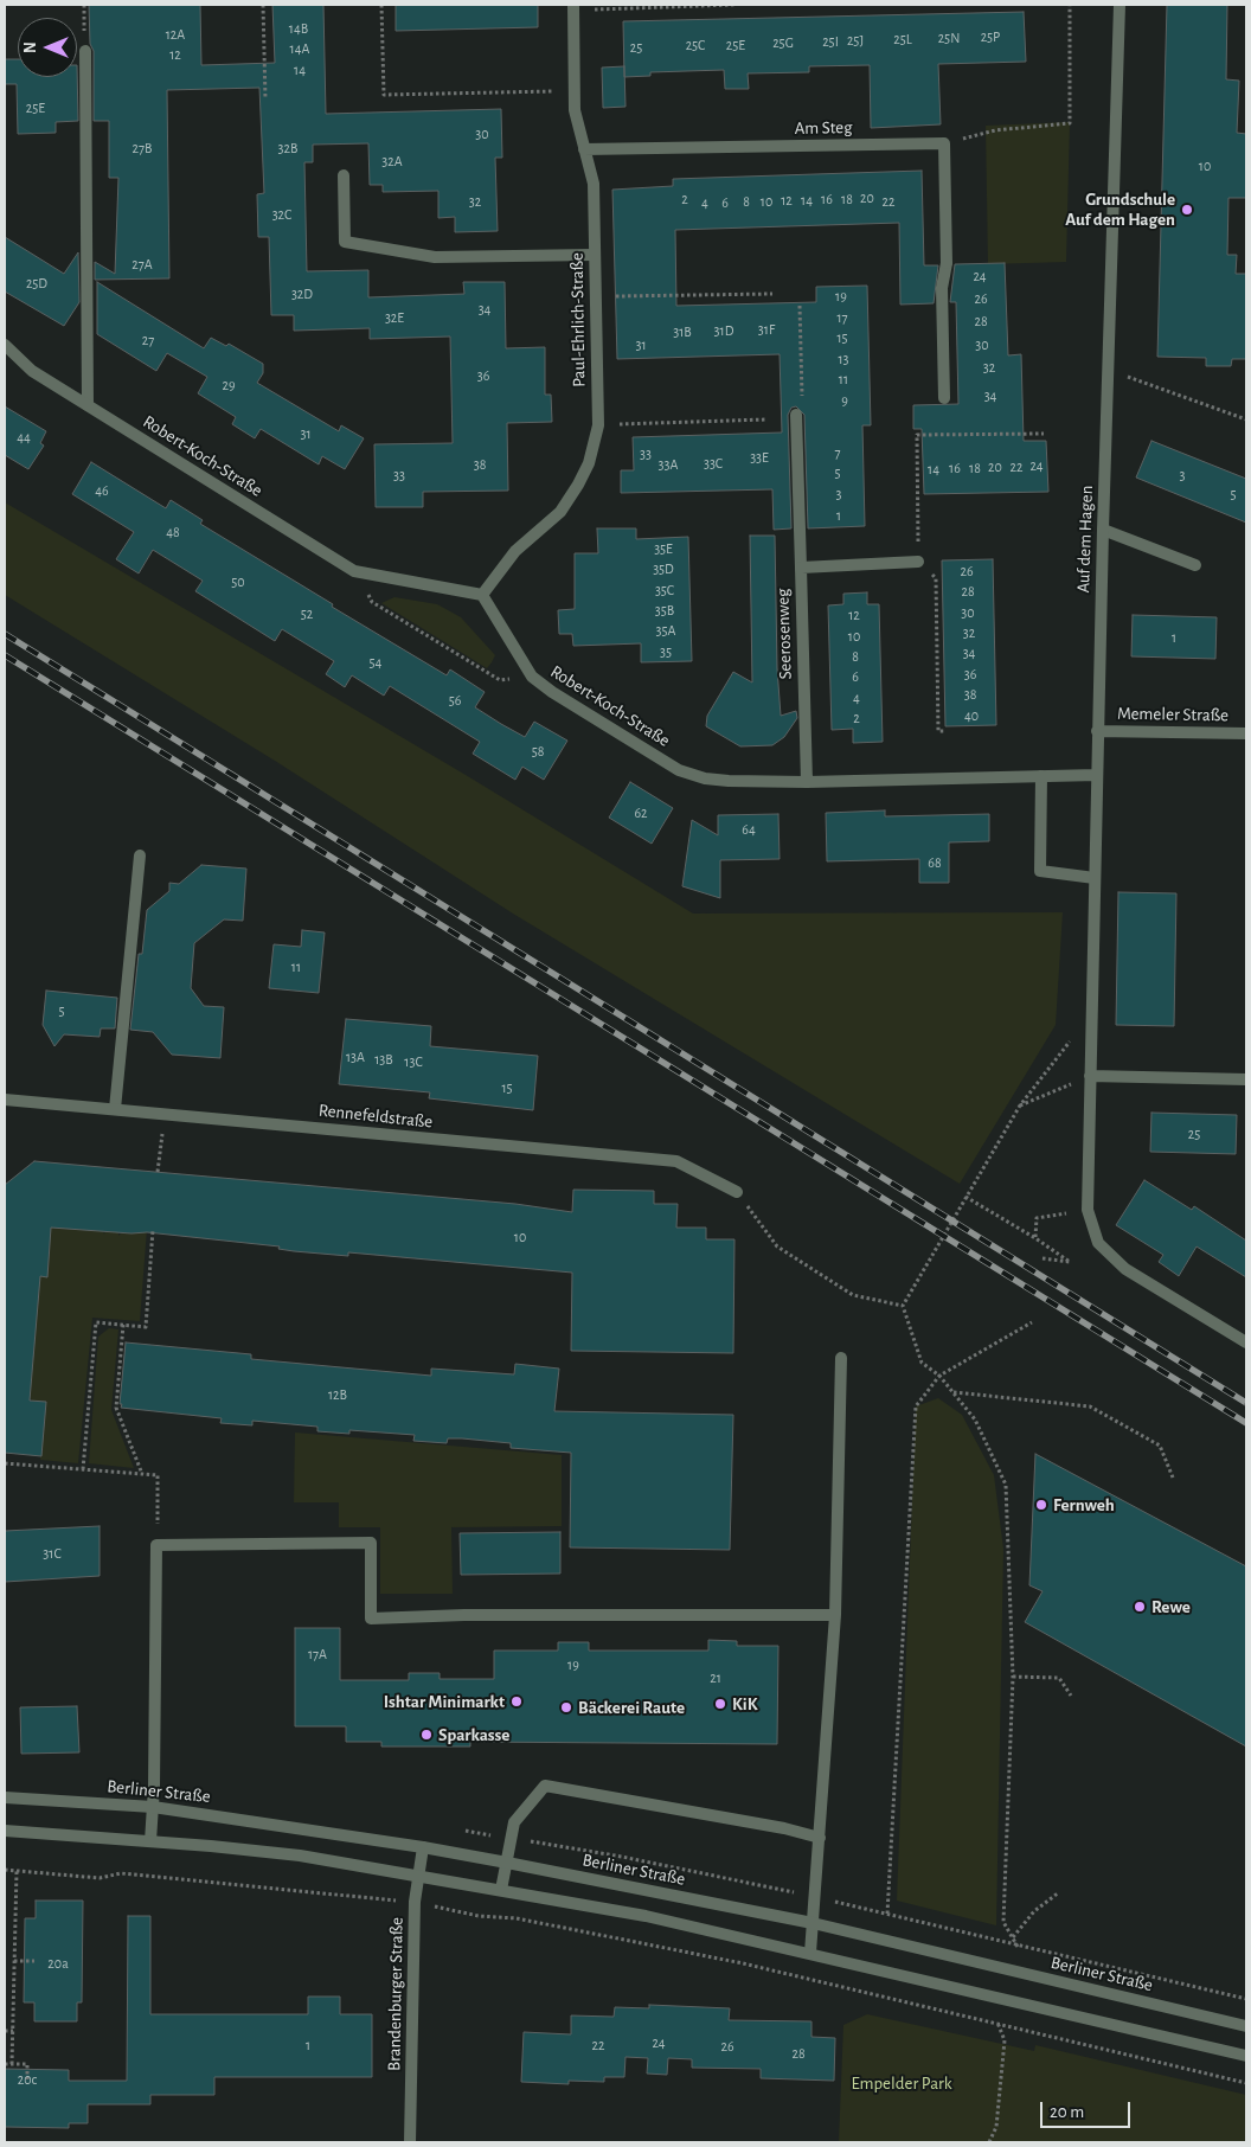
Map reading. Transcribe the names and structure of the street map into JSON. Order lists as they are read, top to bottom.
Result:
{
  "streets": {
    "street": [
      "Am Steg",
      "Paul-Ehrlich-Straße",
      "Robert-Koch-Straße",
      "Auf dem Hagen",
      "Seerosenweg",
      "Memeler Straße",
      "Rennefeldstraße",
      "Berliner Straße",
      "Brandenburger Straße"
    ]
  },
  "crossings": [
    ["Am Steg", "Paul-Ehrlich-Straße"],
    ["Paul-Ehrlich-Straße", "Robert-Koch-Straße"],
    ["Robert-Koch-Straße", "Auf dem Hagen"],
    ["Robert-Koch-Straße", "Seerosenweg"],
    ["Auf dem Hagen", "Memeler Straße"],
    ["Berliner Straße", "Brandenburger Straße"]
  ],
  "parks": ["Empelder Park"],
  "places": [
    "Grundschule Auf dem Hagen",
    "Fernweh",
    "Rewe",
    "Ishtar Minimarkt",
    "KiK",
    "Bäckerei Raute",
    "Sparkasse"
  ],
  "house_numbers": [
    "14B",
    "12A",
    "25P",
    "25N",
    "25L",
    "25J",
    "25I",
    "25G",
    "25C",
    "25E",
    "25",
    "14A",
    "12",
    "14",
    "25E",
    "30",
    "27B",
    "32B",
    "32A",
    "10",
    "20",
    "2",
    "16",
    "18",
    "12",
    "14",
    "32",
    "8",
    "10",
    "22",
    "4",
    "6",
    "32C",
    "27A",
    "24",
    "25D",
    "32D",
    "19",
    "26",
    "34",
    "32E",
    "17",
    "28",
    "31F",
    "31D",
    "31B",
    "15",
    "27",
    "31",
    "30",
    "13",
    "32",
    "36",
    "11",
    "29",
    "34",
    "9",
    "31",
    "44",
    "7",
    "33",
    "33E",
    "33C",
    "38",
    "33A",
    "24",
    "20",
    "22",
    "16",
    "18",
    "14",
    "5",
    "33",
    "3",
    "46",
    "3",
    "5",
    "1",
    "48",
    "35E",
    "35D",
    "26",
    "50",
    "35C",
    "28",
    "35B",
    "30",
    "52",
    "12",
    "35A",
    "32",
    "10",
    "1",
    "35",
    "34",
    "8",
    "54",
    "36",
    "6",
    "38",
    "4",
    "56",
    "40",
    "2",
    "58",
    "62",
    "64",
    "68",
    "11",
    "5",
    "13A",
    "13B",
    "13C",
    "15",
    "25",
    "10",
    "12B",
    "31C",
    "17A",
    "19",
    "21",
    "20a",
    "24",
    "1",
    "22",
    "26",
    "28",
    "20c"
  ],
  "scale_bar": "20 m",
  "north": "left"
}
